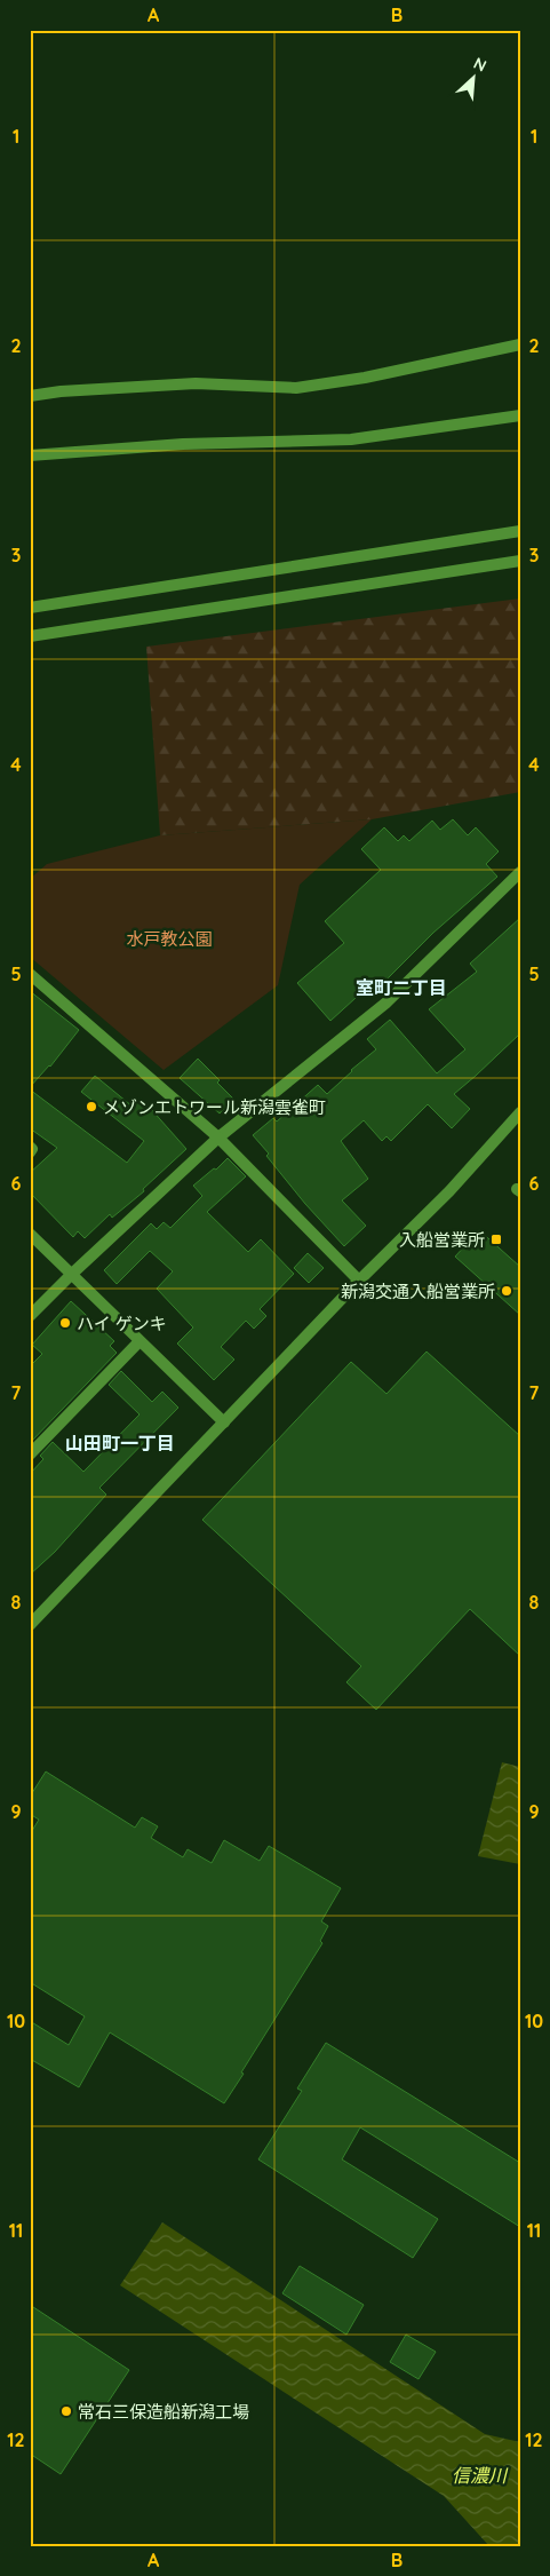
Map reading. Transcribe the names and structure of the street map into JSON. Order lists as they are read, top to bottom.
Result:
{
  "districts": ["室町二丁目", "山田町一丁目"],
  "water": ["信濃川"],
  "parks": ["水戸教公園"],
  "places": {
    "other": [
      "メゾンエトワール新潟雲雀町",
      "新潟交通入船営業所",
      "ハイ ゲンキ",
      "常石三保造船新潟工場"
    ],
    "transit": ["入船営業所"]
  },
  "north": "top right",
  "grid": {
    "columns": ["A", "B"],
    "rows": [
      "1",
      "2",
      "3",
      "4",
      "5",
      "6",
      "7",
      "8",
      "9",
      "10",
      "11",
      "12"
    ]
  }
}
